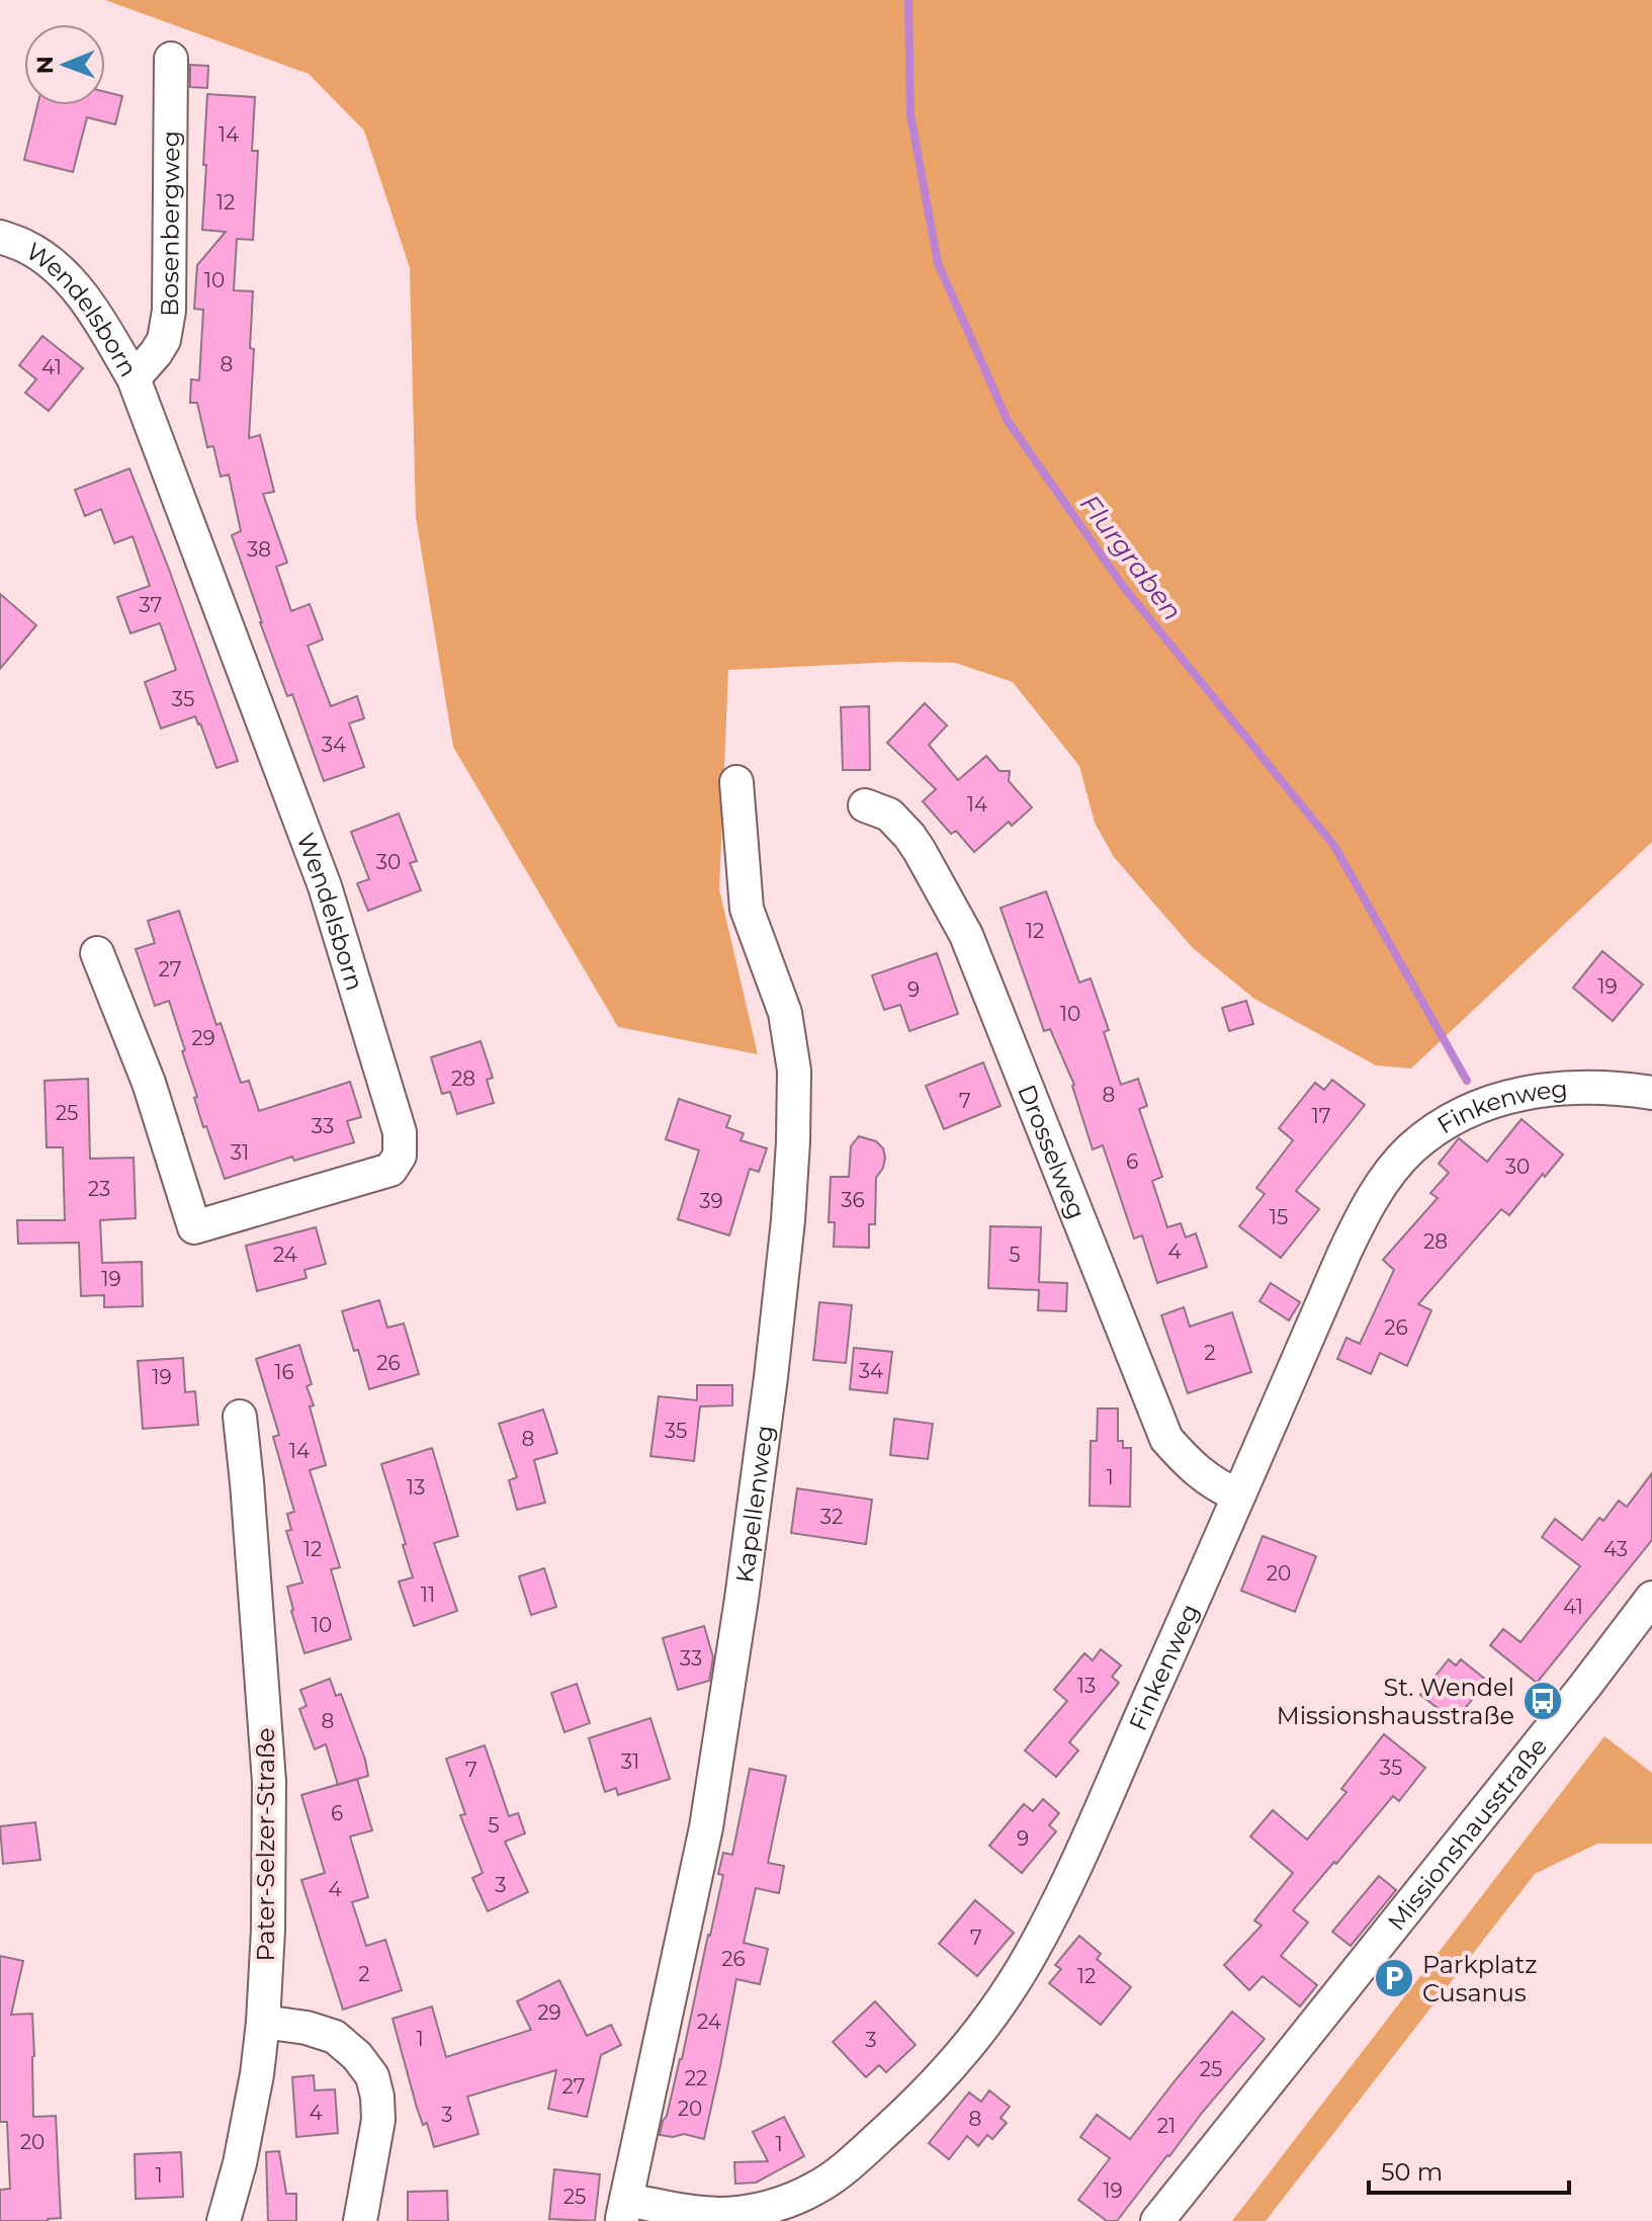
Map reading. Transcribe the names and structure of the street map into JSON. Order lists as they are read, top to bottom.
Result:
{
  "streets": {
    "street": [
      "Bosenbergweg",
      "Wendelsborn",
      "Finkenweg",
      "Drosselweg",
      "Kapellenweg",
      "Missionshausstraße",
      "Pater-Selzer-Straße"
    ]
  },
  "crossings": [
    ["Bosenbergweg", "Wendelsborn"],
    ["Finkenweg", "Drosselweg"],
    ["Finkenweg", "Kapellenweg"]
  ],
  "water": ["Flurgraben"],
  "places": {
    "bus stop": ["St. Wendel Missionshausstraße"],
    "parking": ["Parkplatz Cusanus"]
  },
  "house_numbers": [
    "14",
    "12",
    "10",
    "8",
    "41",
    "38",
    "37",
    "35",
    "34",
    "14",
    "30",
    "12",
    "27",
    "19",
    "9",
    "10",
    "29",
    "28",
    "8",
    "7",
    "25",
    "17",
    "33",
    "31",
    "6",
    "30",
    "23",
    "36",
    "39",
    "15",
    "28",
    "4",
    "24",
    "5",
    "19",
    "26",
    "2",
    "26",
    "34",
    "16",
    "19",
    "35",
    "8",
    "14",
    "1",
    "13",
    "32",
    "12",
    "43",
    "20",
    "11",
    "41",
    "10",
    "33",
    "13",
    "8",
    "31",
    "35",
    "7",
    "6",
    "5",
    "9",
    "3",
    "4",
    "7",
    "26",
    "2",
    "12",
    "29",
    "24",
    "1",
    "3",
    "25",
    "22",
    "27",
    "20",
    "4",
    "3",
    "8",
    "21",
    "20",
    "1",
    "1",
    "19",
    "25"
  ],
  "scale_bar": "50 m",
  "north": "left"
}
